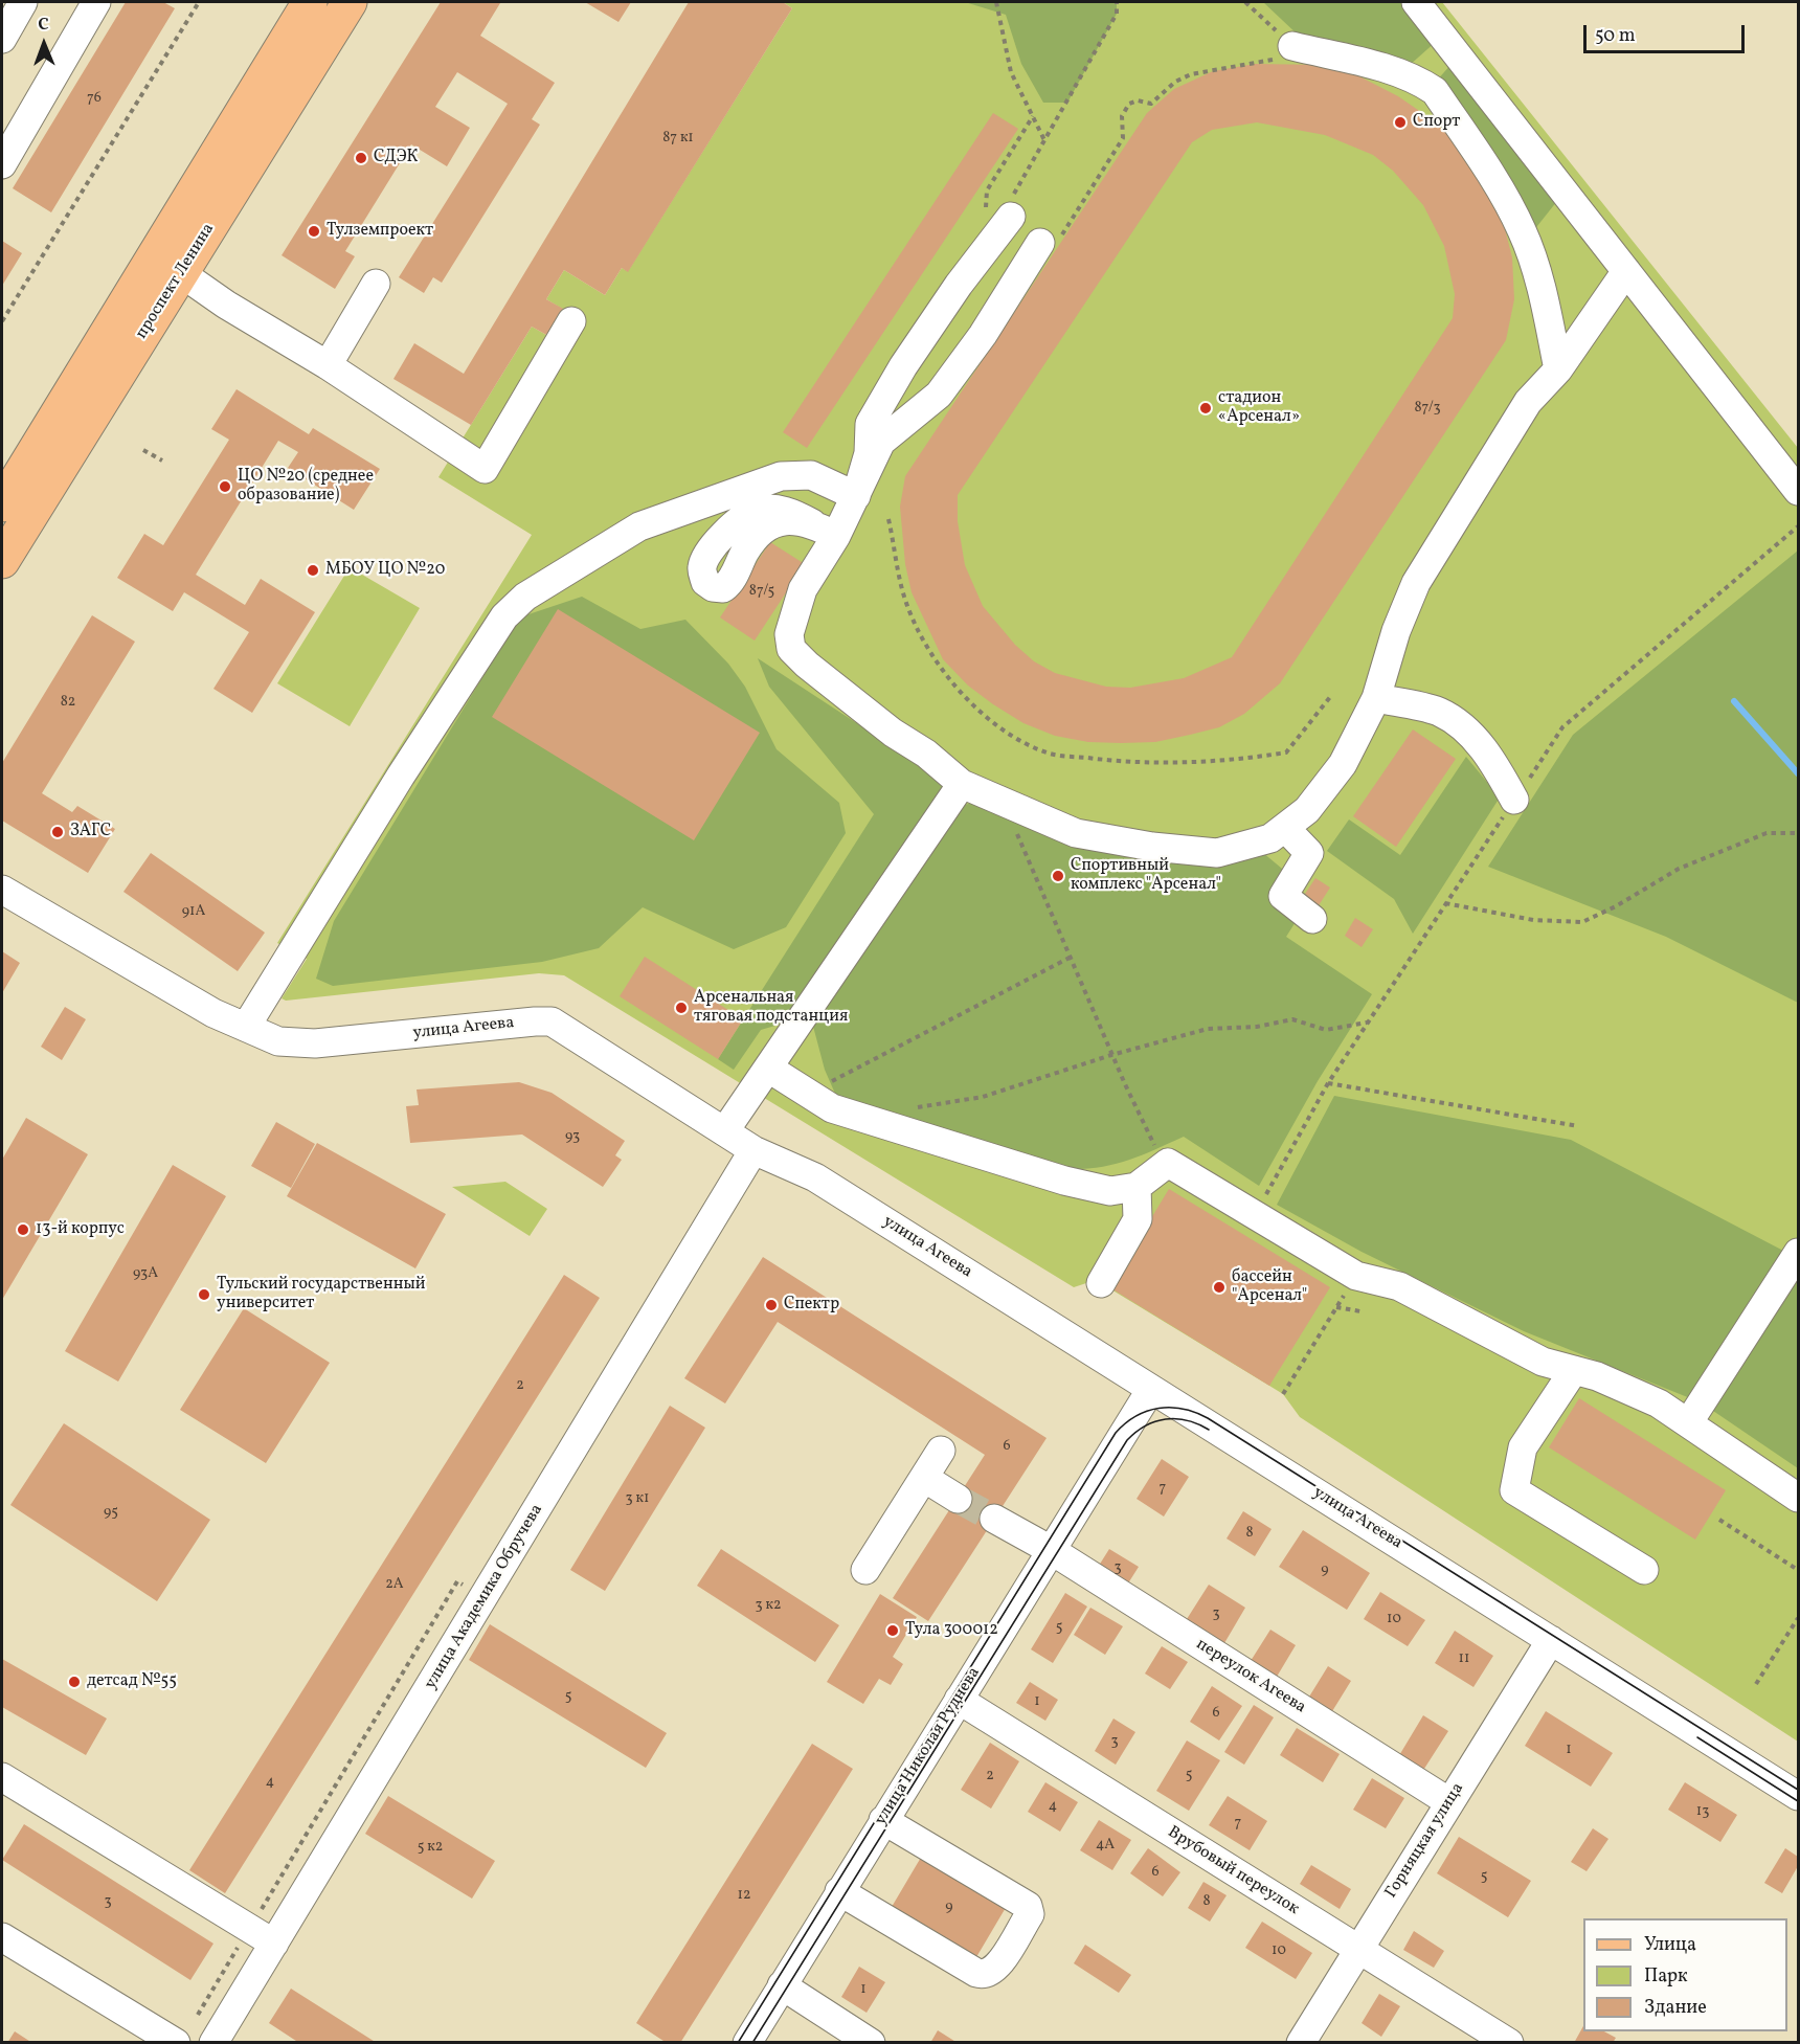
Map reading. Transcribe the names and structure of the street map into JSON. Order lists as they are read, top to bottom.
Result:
{
  "streets": {
    "main road": ["проспект Ленина"],
    "street": [
      "улица Агеева",
      "улица Академика Обручева",
      "переулок Агеева",
      "улица Николая Руднева",
      "Горняцкая улица",
      "Врубовый переулок"
    ]
  },
  "crossings": [
    ["улица Агеева", "улица Академика Обручева"],
    ["улица Агеева", "улица Николая Руднева"],
    ["улица Агеева", "Горняцкая улица"],
    ["переулок Агеева", "улица Николая Руднева"],
    ["переулок Агеева", "Горняцкая улица"],
    ["улица Николая Руднева", "Врубовый переулок"],
    ["Горняцкая улица", "Врубовый переулок"]
  ],
  "places": [
    "Спорт",
    "СДЭК",
    "Тулземпроект",
    "стадион «Арсенал»",
    "ЦО №20 (среднее образование)",
    "МБОУ ЦО №20",
    "ЗАГС",
    "Спортивный комплекс \"Арсенал\"",
    "Арсенальная тяговая подстанция",
    "13-й корпус",
    "бассейн \"Арсенал\"",
    "Тульский государственный университет",
    "Спектр",
    "Тула 300012",
    "детсад №55"
  ],
  "house_numbers": [
    "76",
    "87 к1",
    "87/3",
    "87/5",
    "82",
    "91А",
    "93",
    "93А",
    "2",
    "6",
    "7",
    "3 к1",
    "95",
    "8",
    "3",
    "9",
    "2А",
    "3 к2",
    "3",
    "10",
    "5",
    "11",
    "5",
    "1",
    "6",
    "3",
    "1",
    "5",
    "2",
    "4",
    "4",
    "13",
    "7",
    "4А",
    "5 к2",
    "6",
    "5",
    "12",
    "3",
    "8",
    "9",
    "10",
    "1"
  ],
  "legend": ["Улица", "Парк", "Здание"],
  "scale_bar": "50 m",
  "north": "top"
}
